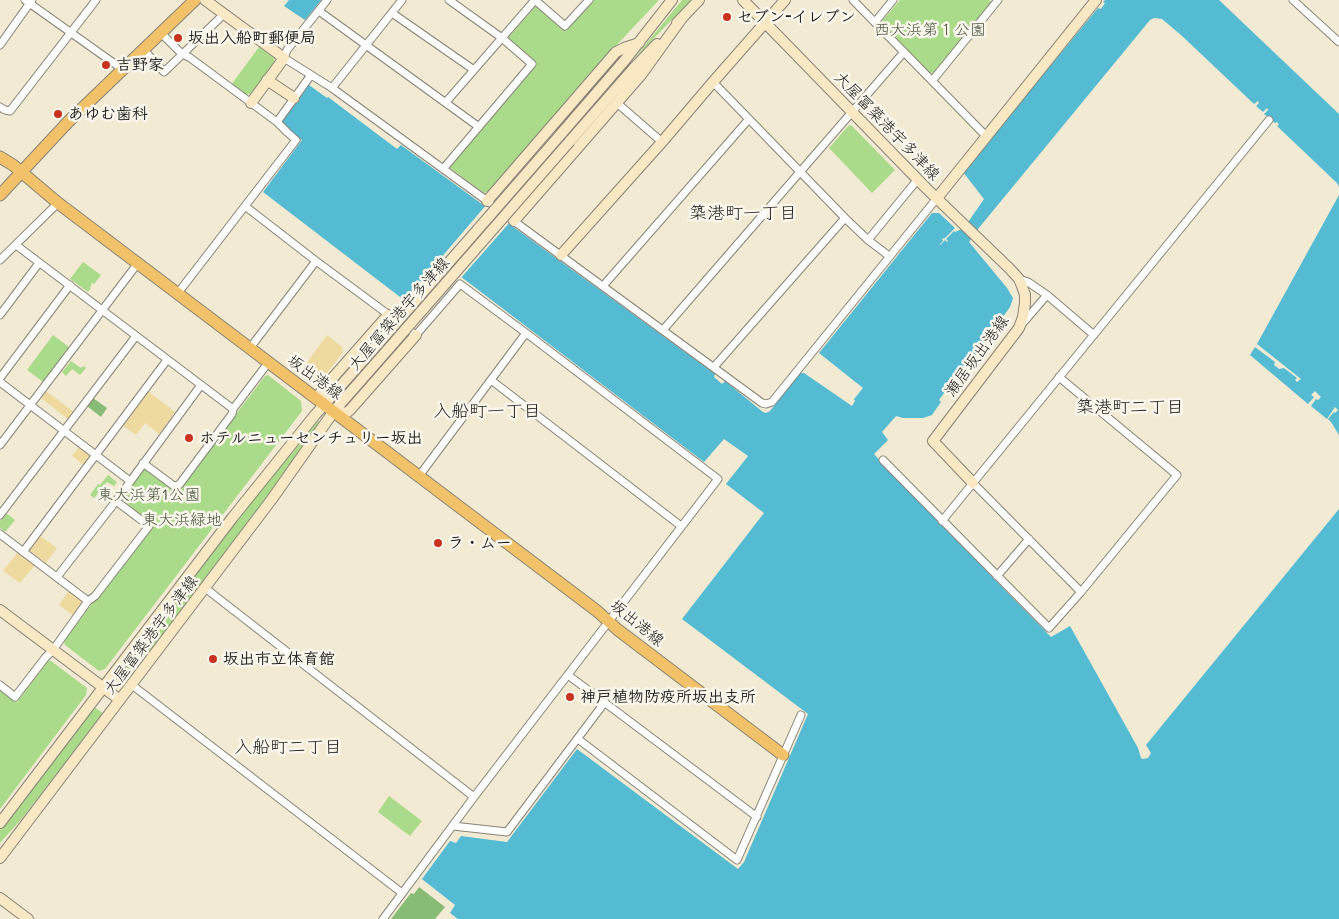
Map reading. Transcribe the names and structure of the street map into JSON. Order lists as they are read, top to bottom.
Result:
{
  "streets": {
    "main road": ["大屋冨築港宇多津線", "瀬居坂出港線", "坂出港線"]
  },
  "crossings": [
    ["大屋冨築港宇多津線", "瀬居坂出港線"],
    ["大屋冨築港宇多津線", "坂出港線"]
  ],
  "districts": [
    "築港町一丁目",
    "築港町二丁目",
    "入船町一丁目",
    "入船町二丁目"
  ],
  "parks": ["西大浜第１公園", "東大浜第1公園", "東大浜緑地"],
  "places": [
    "セブン-イレブン",
    "坂出入船町郵便局",
    "吉野家",
    "あゆむ歯科",
    "ホテルニューセンチュリー坂出",
    "ラ・ムー",
    "坂出市立体育館",
    "神戸植物防疫所坂出支所"
  ]
}
